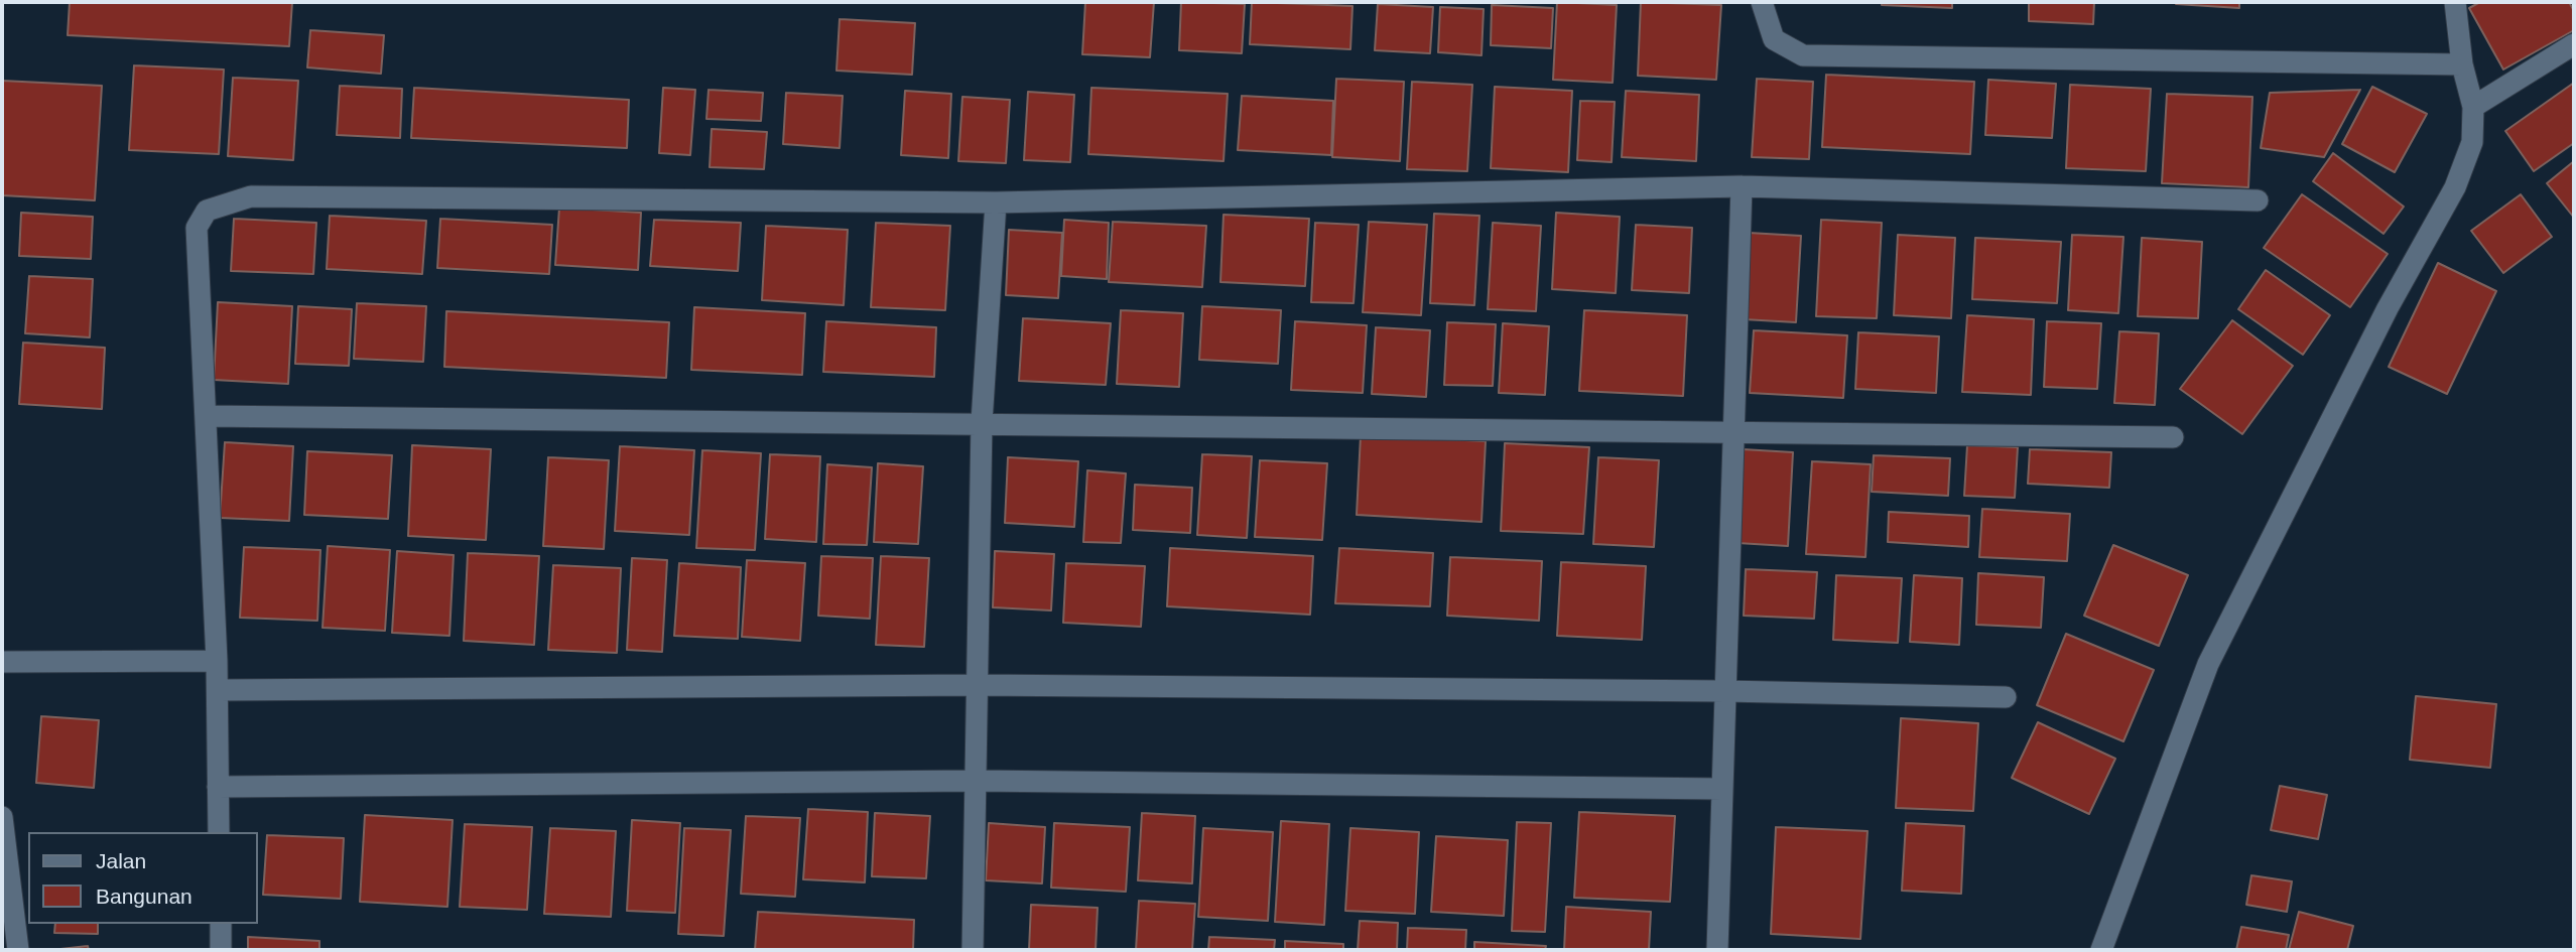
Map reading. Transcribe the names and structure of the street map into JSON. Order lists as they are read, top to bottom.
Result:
{
  "legend": ["Jalan", "Bangunan"]
}
